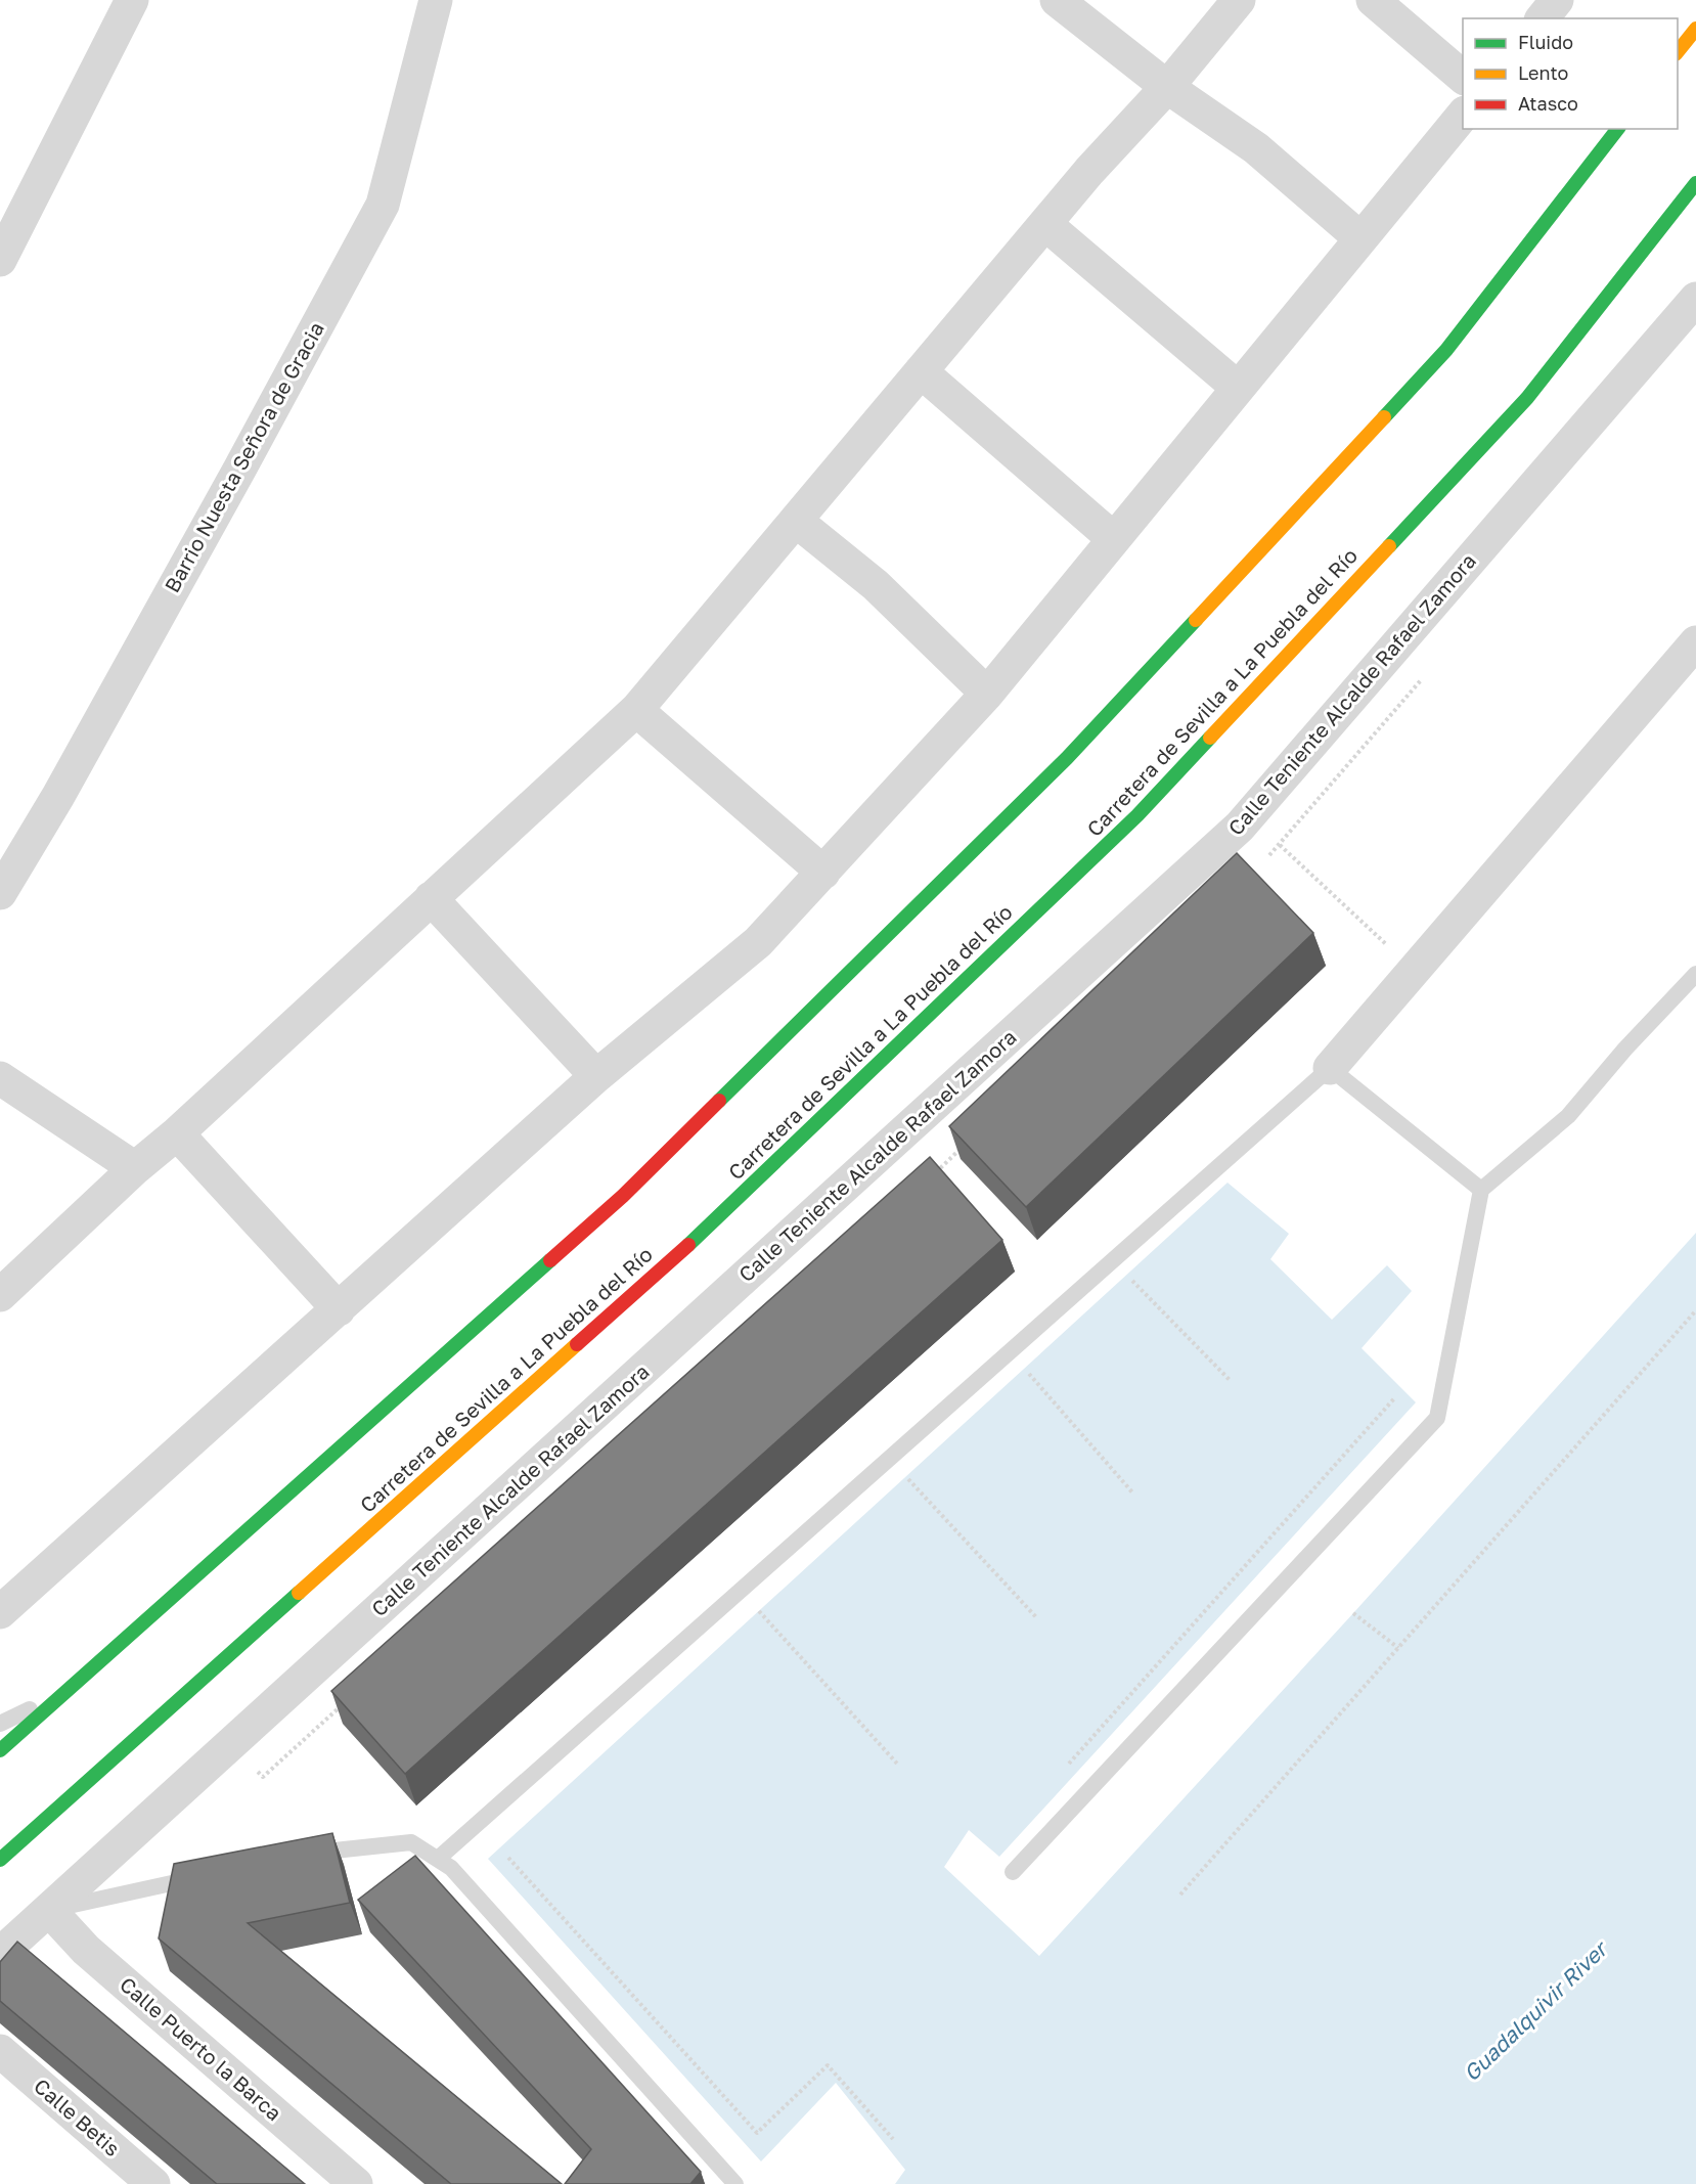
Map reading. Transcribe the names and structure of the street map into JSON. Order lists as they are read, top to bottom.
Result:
{
  "streets": {
    "main road": ["Carretera de Sevilla a La Puebla del Río"],
    "street": [
      "Barrio Nuesta Señora de Gracia",
      "Calle Teniente Alcalde Rafael Zamora",
      "Calle Puerto la Barca",
      "Calle Betis"
    ]
  },
  "crossings": [
    ["Calle Teniente Alcalde Rafael Zamora", "Calle Puerto la Barca"]
  ],
  "water": ["Guadalquivir River"],
  "legend": ["Fluido", "Lento", "Atasco"]
}
